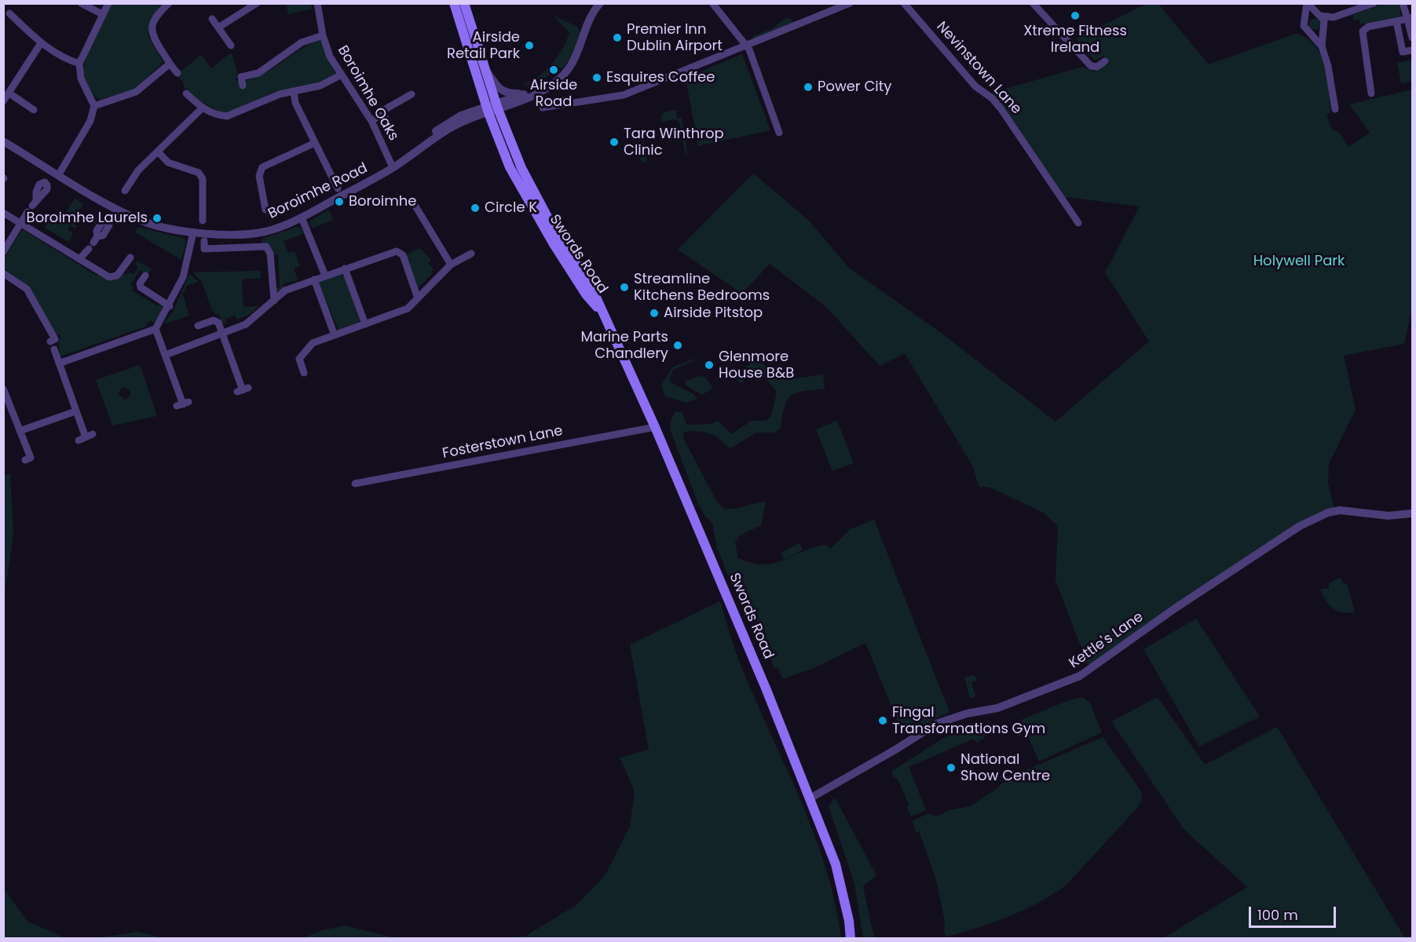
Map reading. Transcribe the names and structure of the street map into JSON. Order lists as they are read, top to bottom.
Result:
{
  "streets": {
    "main road": ["Swords Road"],
    "street": [
      "Nevinstown Lane",
      "Boroimhe Oaks",
      "Boroimhe Road",
      "Fosterstown Lane",
      "Kettle's Lane"
    ]
  },
  "crossings": [
    ["Boroimhe Oaks", "Boroimhe Road"],
    ["Boroimhe Road", "Swords Road"],
    ["Swords Road", "Fosterstown Lane"],
    ["Swords Road", "Kettle's Lane"]
  ],
  "parks": ["Holywell Park"],
  "places": [
    "Xtreme Fitness Ireland",
    "Premier Inn Dublin Airport",
    "Airside Retail Park",
    "Airside Road",
    "Esquires Coffee",
    "Power City",
    "Tara Winthrop Clinic",
    "Boroimhe",
    "Circle K",
    "Boroimhe Laurels",
    "Streamline Kitchens Bedrooms",
    "Airside Pitstop",
    "Marine Parts Chandlery",
    "Glenmore House B&B",
    "Fingal Transformations Gym",
    "National Show Centre"
  ],
  "scale_bar": "100 m"
}
